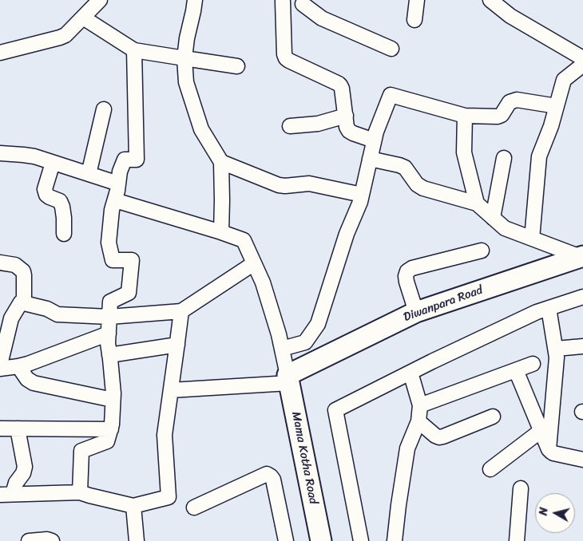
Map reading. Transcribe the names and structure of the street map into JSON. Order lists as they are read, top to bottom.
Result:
{
  "streets": {
    "street": ["Diwanpara Road", "Mama Kotha Road"]
  },
  "crossings": [
    ["Diwanpara Road", "Mama Kotha Road"]
  ],
  "north": "left"
}
